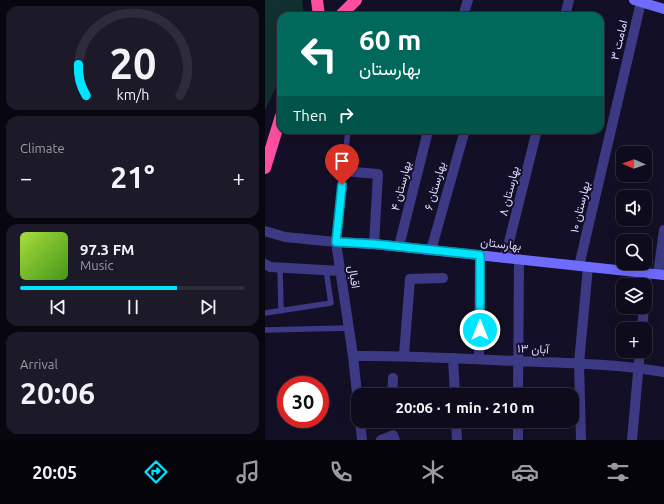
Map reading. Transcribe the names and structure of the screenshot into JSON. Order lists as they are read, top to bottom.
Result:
{
  "streets": {
    "street": [
      "امامت ۳",
      "بهارستان ۴",
      "بهارستان ۶",
      "بهارستان ۸",
      "بهارستان ۱۰",
      "بهارستان",
      "اقبال",
      "۱۳ آبان"
    ]
  },
  "crossings": [
    ["امامت ۳", "بهارستان ۱۰"],
    ["بهارستان ۴", "بهارستان"],
    ["بهارستان ۶", "بهارستان"],
    ["بهارستان ۸", "بهارستان"],
    ["بهارستان ۱۰", "بهارستان"],
    ["بهارستان ۱۰", "۱۳ آبان"],
    ["بهارستان", "اقبال"],
    ["اقبال", "۱۳ آبان"]
  ],
  "north": "left",
  "page": {
    "turn": ["60 m", "بهارستان"],
    "then": "Then",
    "tile": [
      "Climate",
      ["Arrival", "20:06"]
    ],
    "map_buttons": "+",
    "heat": ["−", "21°", "+"],
    "song": ["97.3 FM", "Music"],
    "limit": "30",
    "trip": "20:06 · 1 min · 210 m",
    "tabs": "20:05",
    "gauge": ["20", "km/h"]
  }
}
